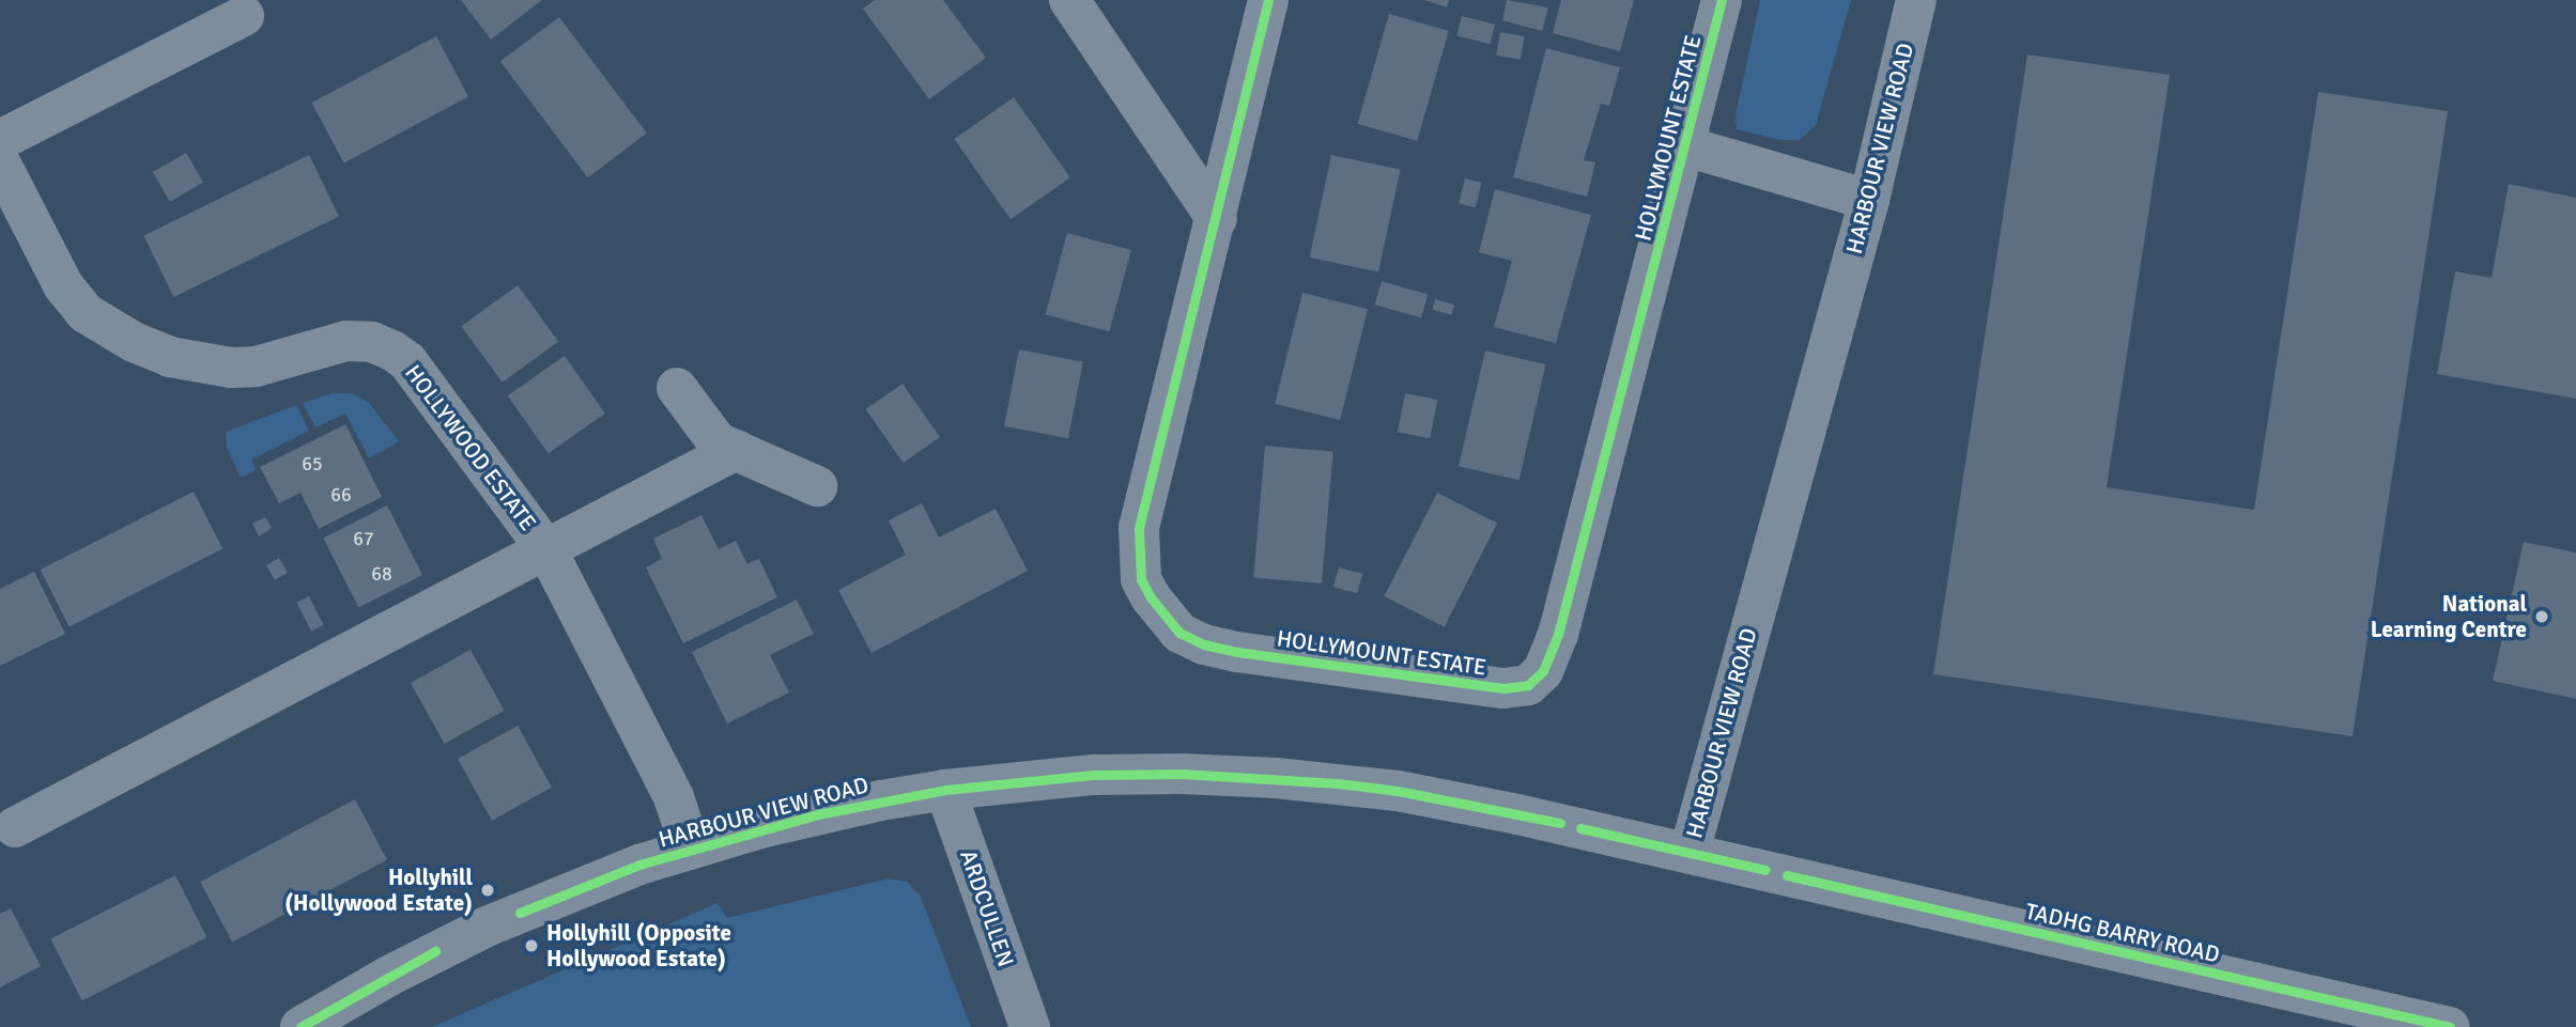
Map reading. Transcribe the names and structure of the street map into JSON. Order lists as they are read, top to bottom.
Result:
{
  "streets": {
    "street": [
      "HOLLYMOUNT ESTATE",
      "HARBOUR VIEW ROAD",
      "HOLLYWOOD ESTATE",
      "ARDCULLEN",
      "TADHG BARRY ROAD"
    ]
  },
  "crossings": [
    ["HOLLYMOUNT ESTATE", "HARBOUR VIEW ROAD"],
    ["HARBOUR VIEW ROAD", "HOLLYWOOD ESTATE"],
    ["HARBOUR VIEW ROAD", "ARDCULLEN"],
    ["HARBOUR VIEW ROAD", "TADHG BARRY ROAD"]
  ],
  "places": ["National Learning Centre", "Hollyhill (Hollywood Estate)", "Hollyhill (Opposite Hollywood Estate)"],
  "house_numbers": [
    "65",
    "66",
    "67",
    "68"
  ]
}
